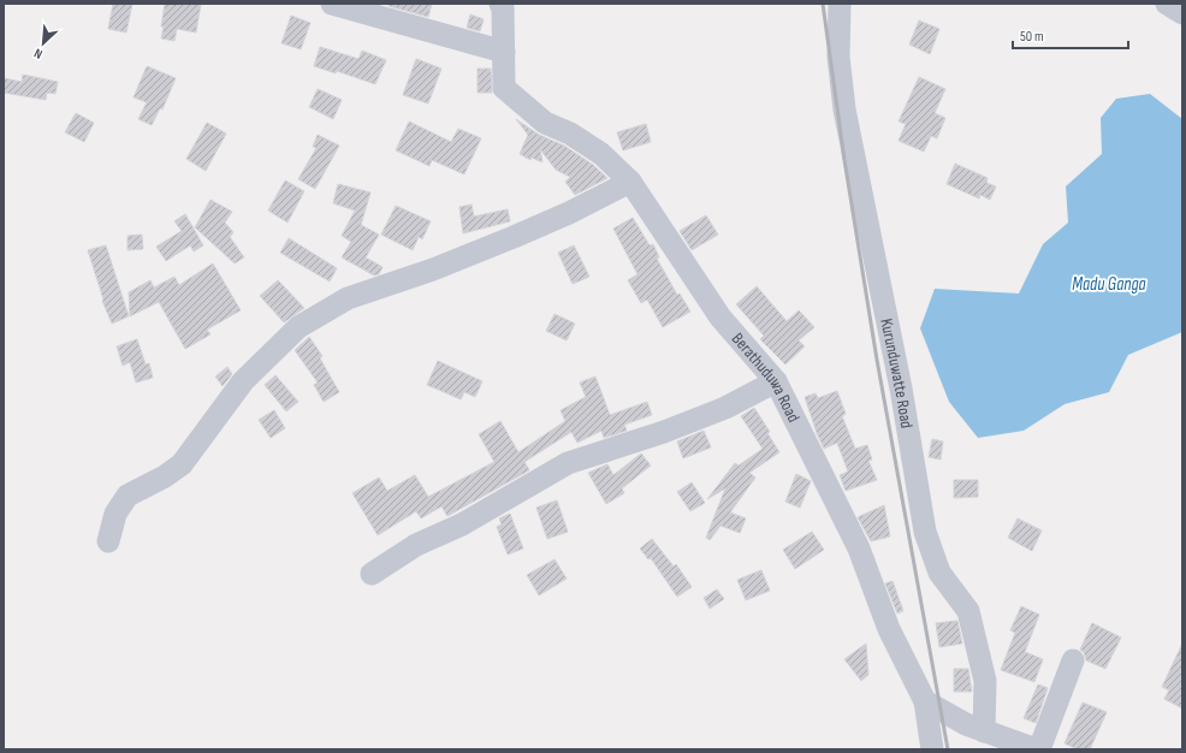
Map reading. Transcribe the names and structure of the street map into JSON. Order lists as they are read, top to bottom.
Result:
{
  "streets": {
    "street": ["Kurunduwatte Road", "Berathuduwa Road"]
  },
  "water": ["Madu Ganga"],
  "scale_bar": "50 m",
  "north": "bottom left"
}
